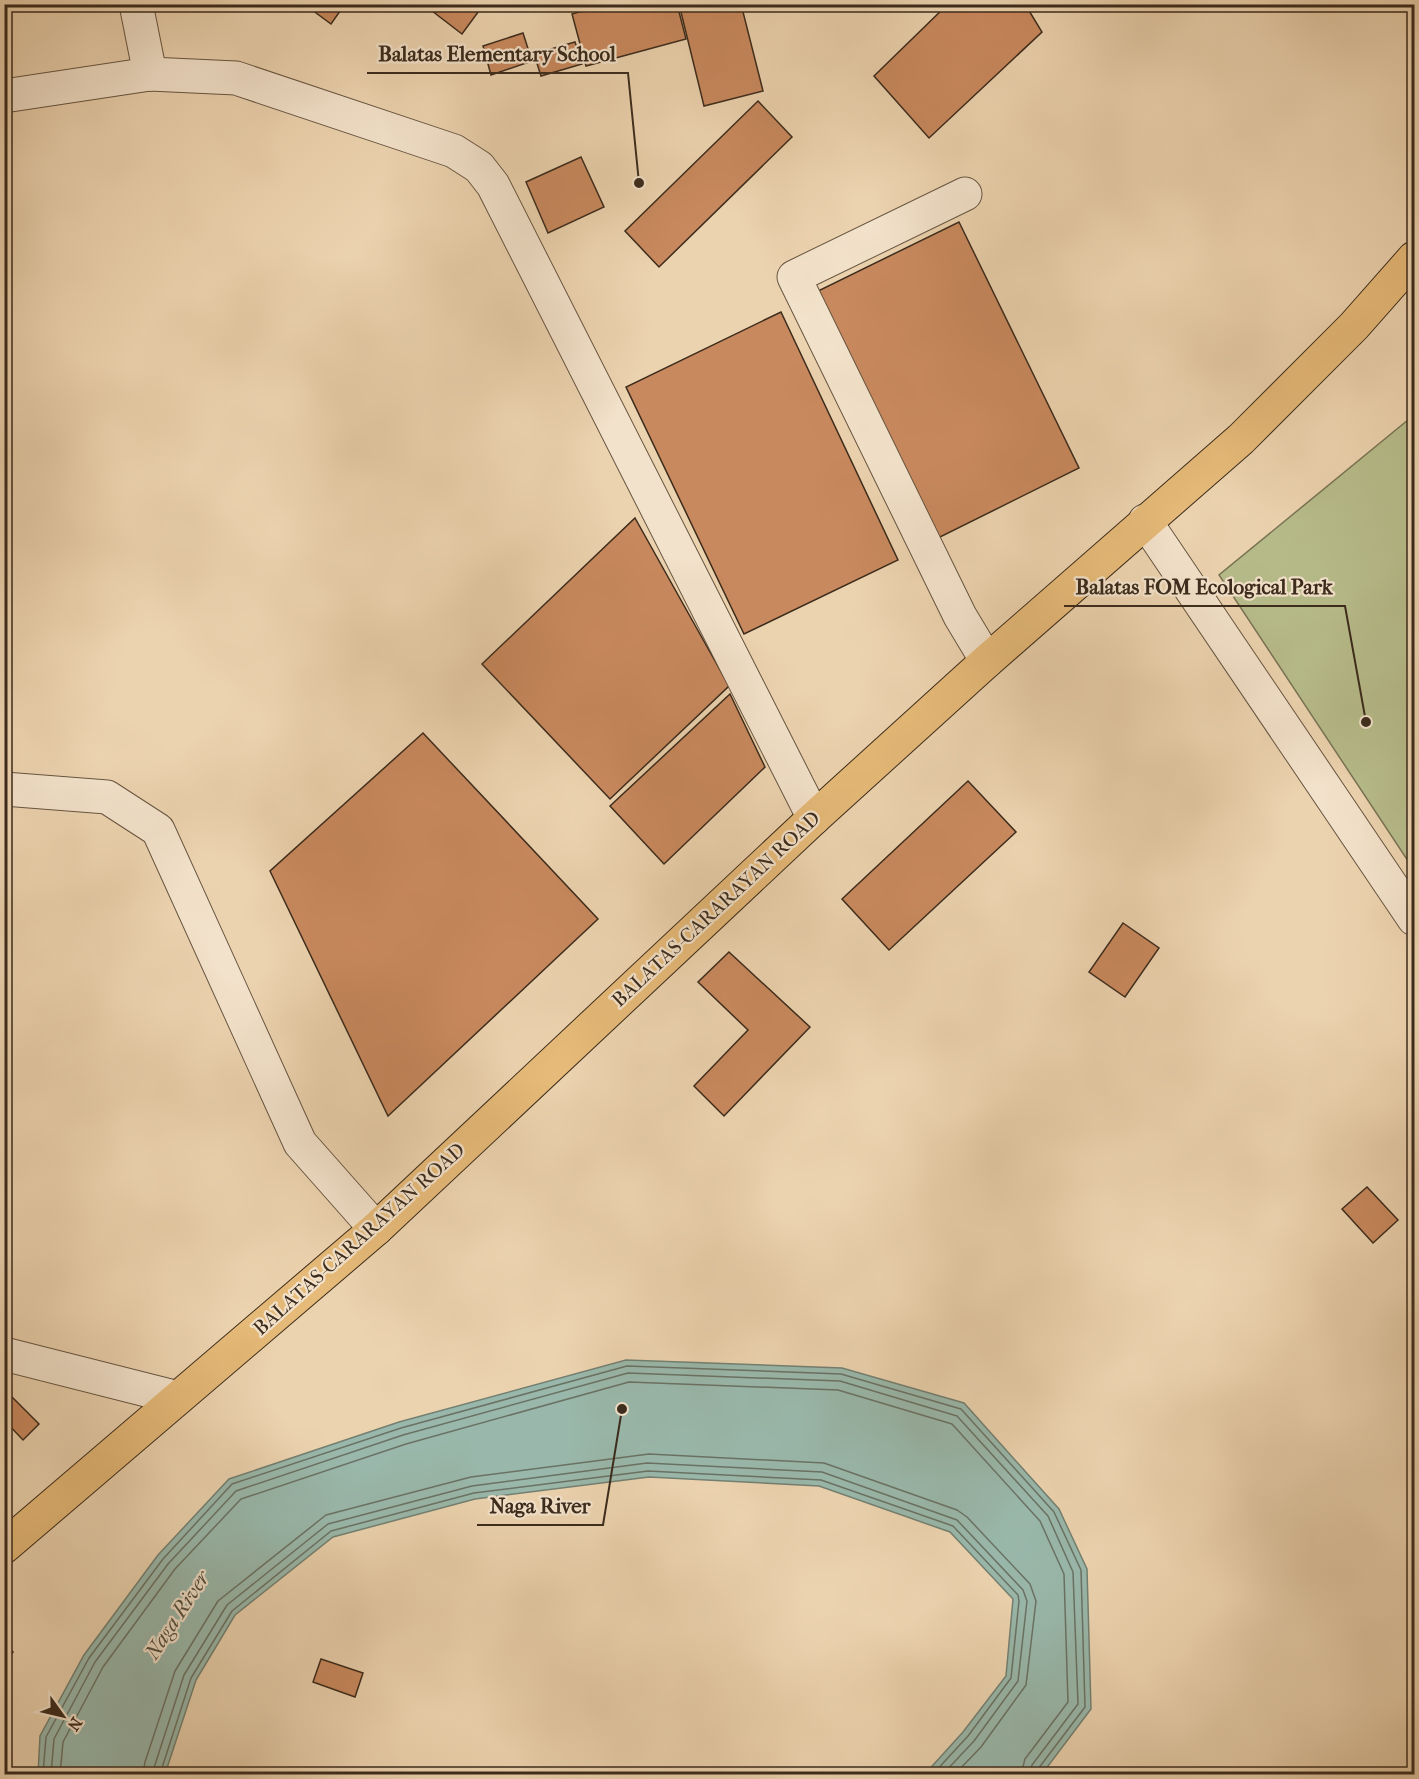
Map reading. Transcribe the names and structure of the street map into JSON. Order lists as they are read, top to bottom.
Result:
{
  "streets": {
    "main road": ["BALATAS-CARARAYAN ROAD"]
  },
  "water": ["Naga River"],
  "places": ["Balatas Elementary School", "Balatas FOM Ecological Park", "Naga River"],
  "north": "bottom right"
}
